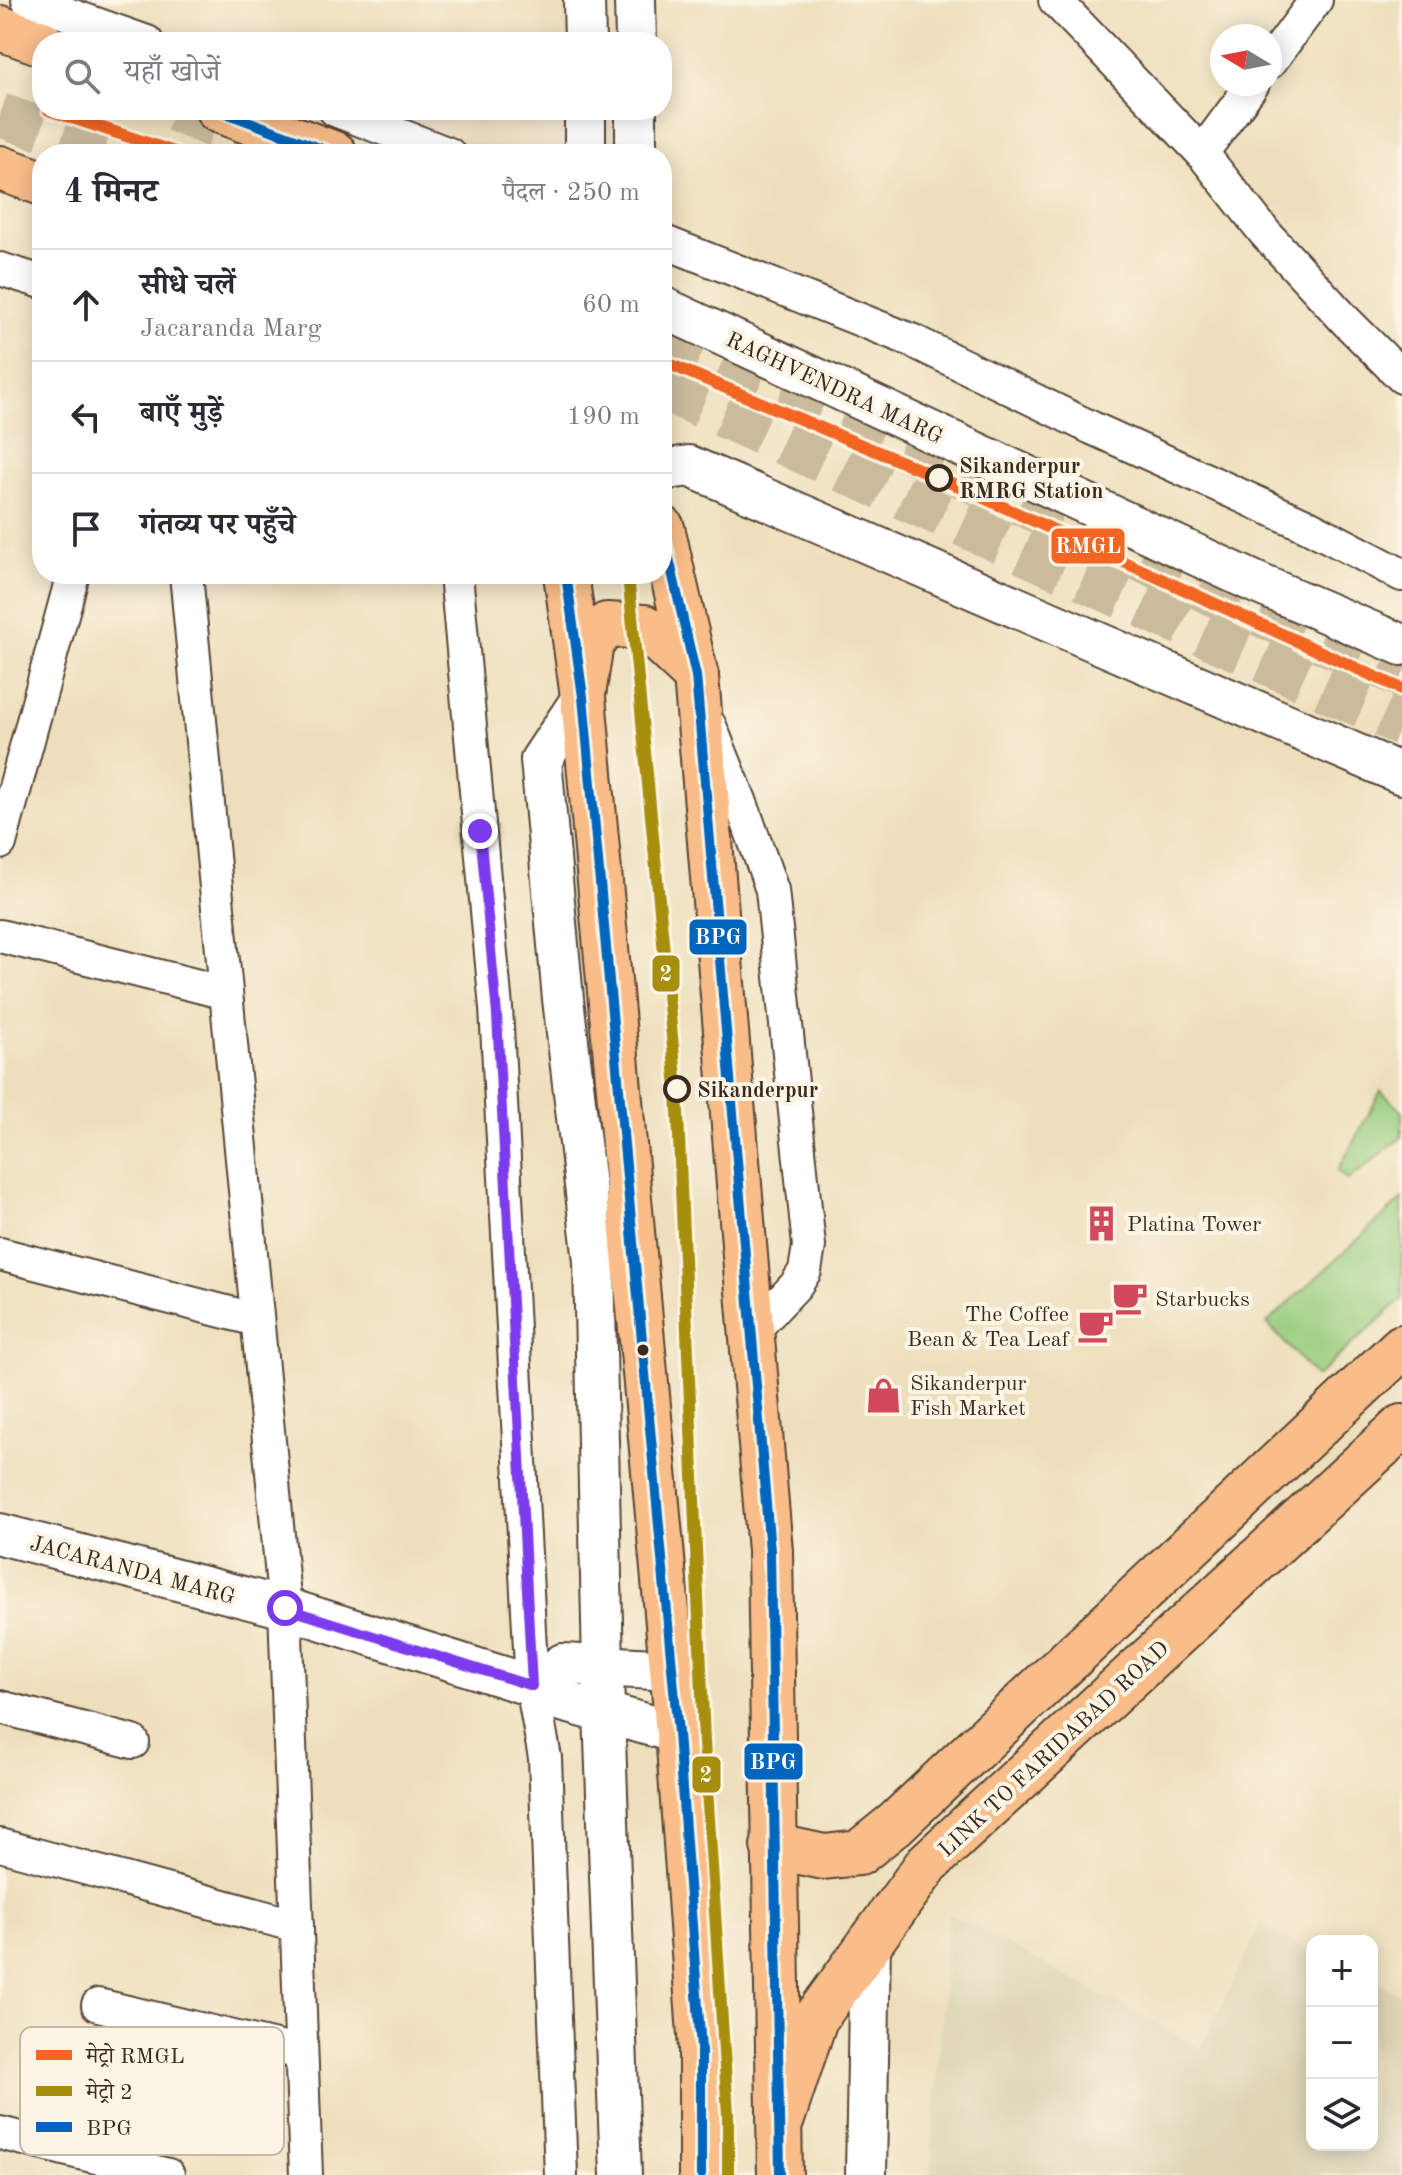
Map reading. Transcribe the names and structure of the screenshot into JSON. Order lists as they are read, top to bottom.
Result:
{
  "streets": {
    "main road": ["LINK TO FARIDABAD ROAD"],
    "street": ["RAGHVENDRA MARG", "JACARANDA MARG"]
  },
  "places": {
    "other": ["Sikanderpur RMRG Station", "Sikanderpur"],
    "building": ["Platina Tower"],
    "cafe": ["Starbucks", "The Coffee Bean & Tea Leaf"],
    "shop": ["Sikanderpur Fish Market"]
  },
  "lines": ["metro line RMGL", "transit line BPG", "metro line 2"],
  "legend": ["मेट्रो RMGL", "मेट्रो 2", "BPG"],
  "north": "left",
  "page": {
    "search": "यहाँ खोजें",
    "heading": ["4 मिनट", "पैदल · 250 m"],
    "list": [
      ["सीधे चलें", "Jacaranda Marg", "60 m"],
      ["बाएँ मुड़ें", "190 m"],
      "गंतव्य पर पहुँचे"
    ],
    "map_buttons": ["+", "−"]
  }
}
